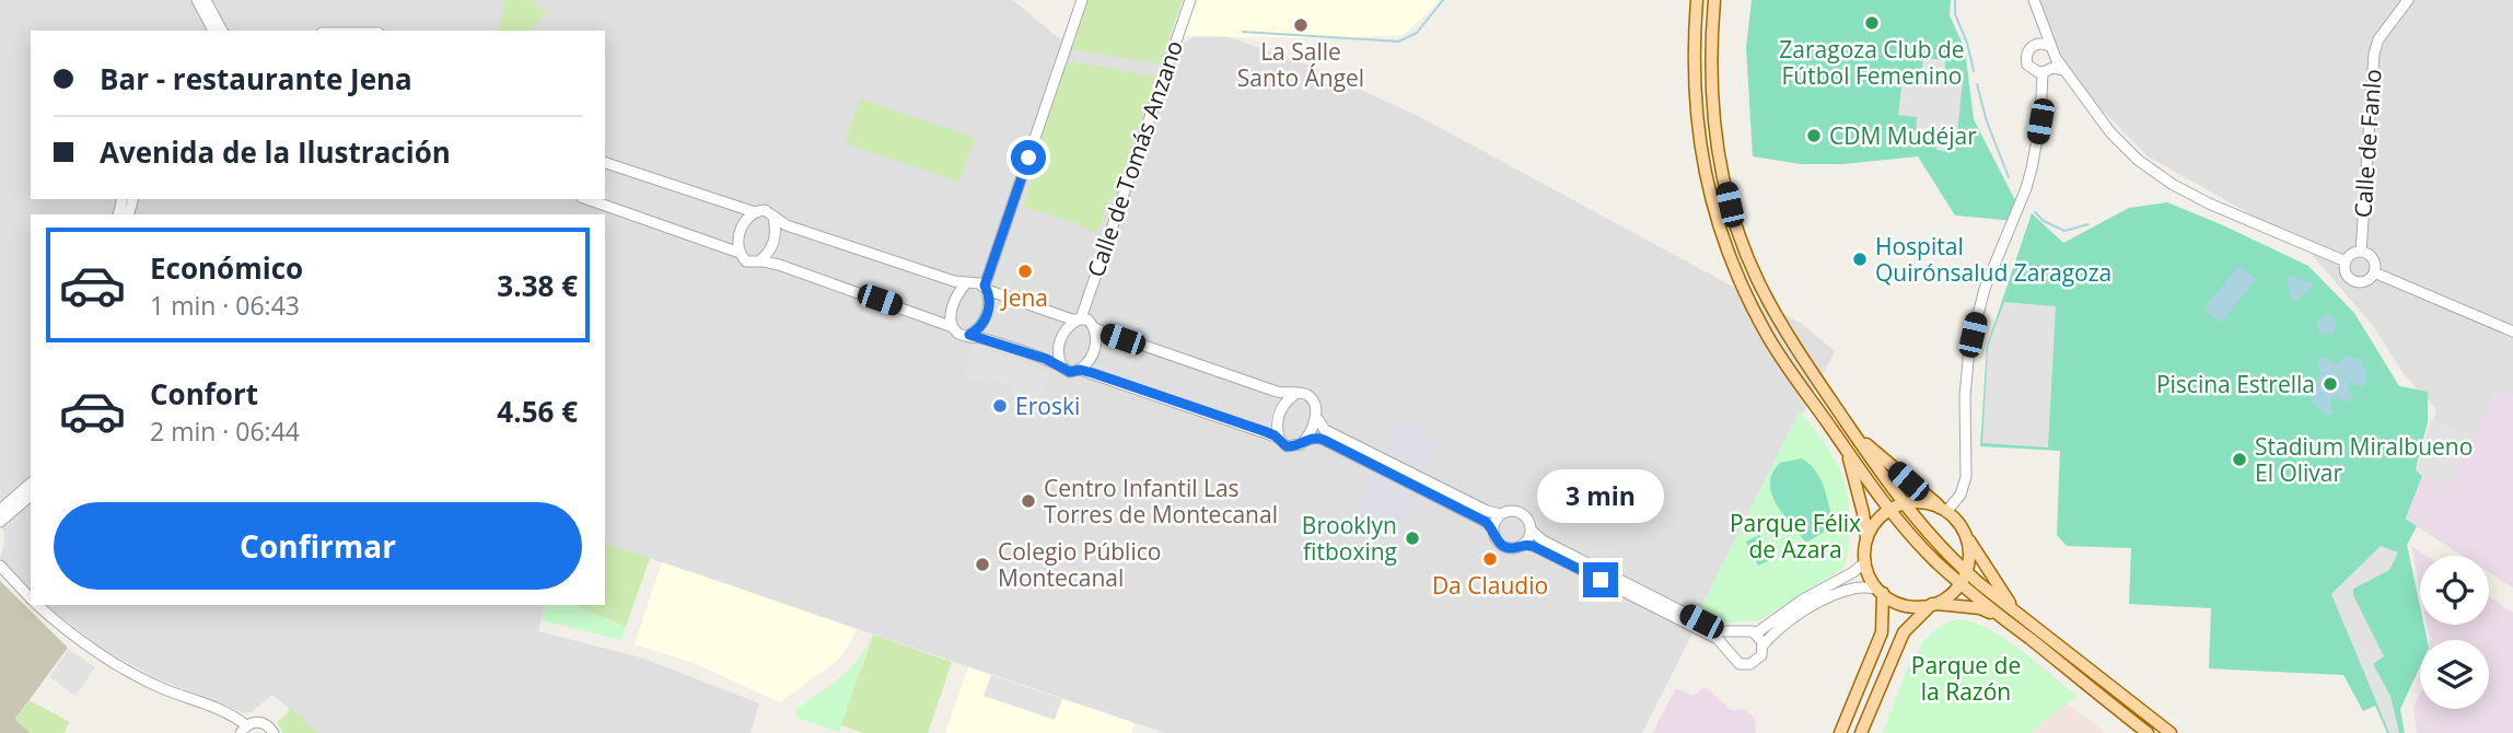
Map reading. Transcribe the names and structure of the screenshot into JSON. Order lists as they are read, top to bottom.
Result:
{
  "streets": {
    "street": ["Calle de Fanlo", "Calle de Tomás Anzano"]
  },
  "parks": ["Parque Félix de Azara", "Parque de la Razón"],
  "places": [
    "Zaragoza Club de Fútbol Femenino",
    "La Salle Santo Ángel",
    "CDM Mudéjar",
    "Hospital Quirónsalud Zaragoza",
    "Jena",
    "Piscina Estrella",
    "Eroski",
    "Stadium Miralbueno El Olivar",
    "Centro Infantil Las Torres de Montecanal",
    "Brooklyn fitboxing",
    "Da Claudio",
    "Colegio Público Montecanal"
  ],
  "page": {
    "banner": ["Bar - restaurante Jena", "Avenida de la Ilustración"],
    "list": [
      {
        "name": "Económico",
        "note": "1 min · 06:43",
        "value": "3.38 €"
      },
      {
        "name": "Confort",
        "note": "2 min · 06:44",
        "value": "4.56 €"
      }
    ],
    "bubble": "3 min",
    "buttons": "Confirmar"
  }
}
